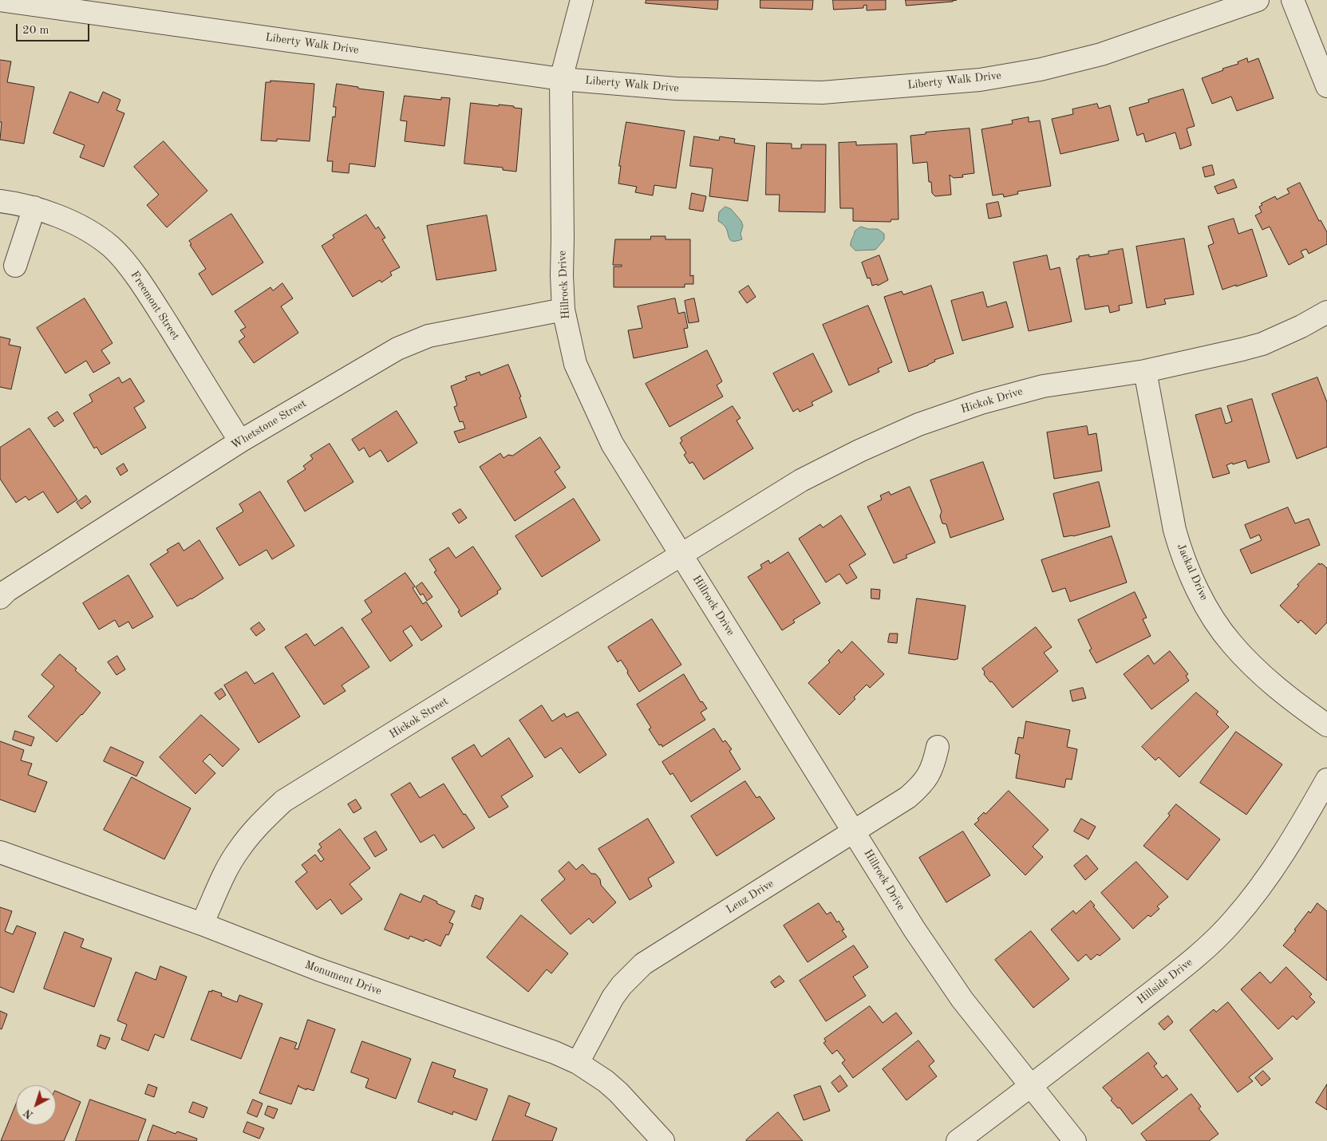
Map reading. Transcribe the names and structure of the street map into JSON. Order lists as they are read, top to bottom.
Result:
{
  "streets": {
    "street": [
      "Liberty Walk Drive",
      "Hillrock Drive",
      "Freemont Street",
      "Hickok Drive",
      "Whetstone Street",
      "Jackal Drive",
      "Hickok Street",
      "Lenz Drive",
      "Monument Drive",
      "Hillside Drive"
    ]
  },
  "crossings": [
    ["Liberty Walk Drive", "Hillrock Drive"],
    ["Hillrock Drive", "Hickok Drive"],
    ["Hillrock Drive", "Whetstone Street"],
    ["Hillrock Drive", "Hickok Street"],
    ["Hillrock Drive", "Lenz Drive"],
    ["Hillrock Drive", "Hillside Drive"],
    ["Freemont Street", "Whetstone Street"],
    ["Hickok Drive", "Jackal Drive"],
    ["Hickok Drive", "Hickok Street"],
    ["Hickok Street", "Monument Drive"],
    ["Lenz Drive", "Monument Drive"]
  ],
  "scale_bar": "20 m",
  "north": "bottom left"
}
